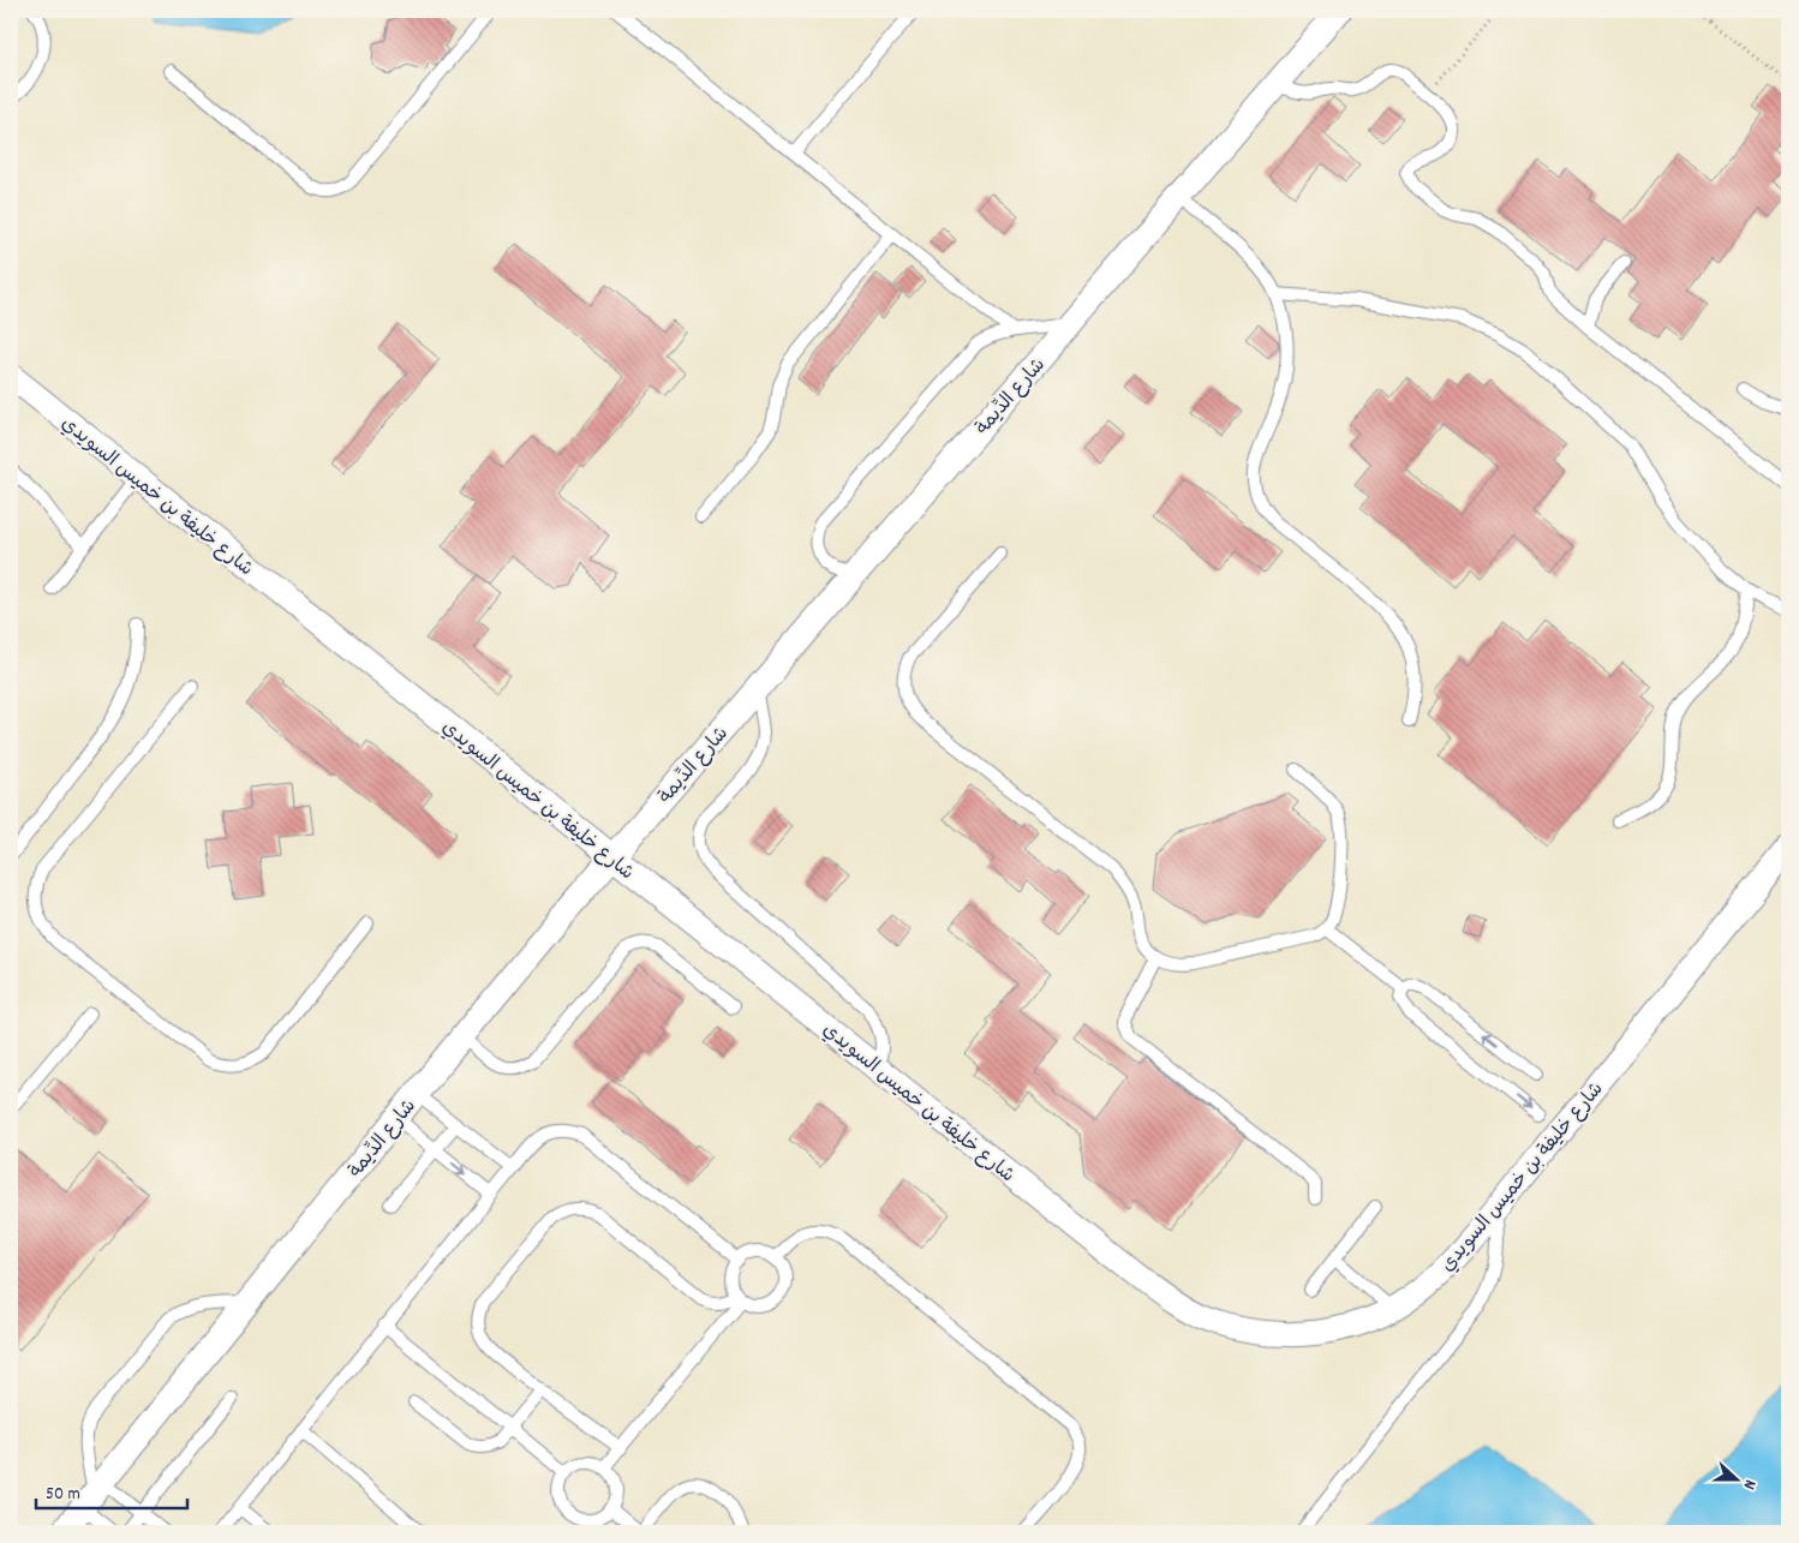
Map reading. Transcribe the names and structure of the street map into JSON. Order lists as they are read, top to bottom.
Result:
{
  "streets": {
    "street": ["شارع الدِّيمة", "شارع خليفة بن خميس السويدي"]
  },
  "crossings": [
    ["شارع الدِّيمة", "شارع خليفة بن خميس السويدي"]
  ],
  "scale_bar": "50 m",
  "north": "right"
}
